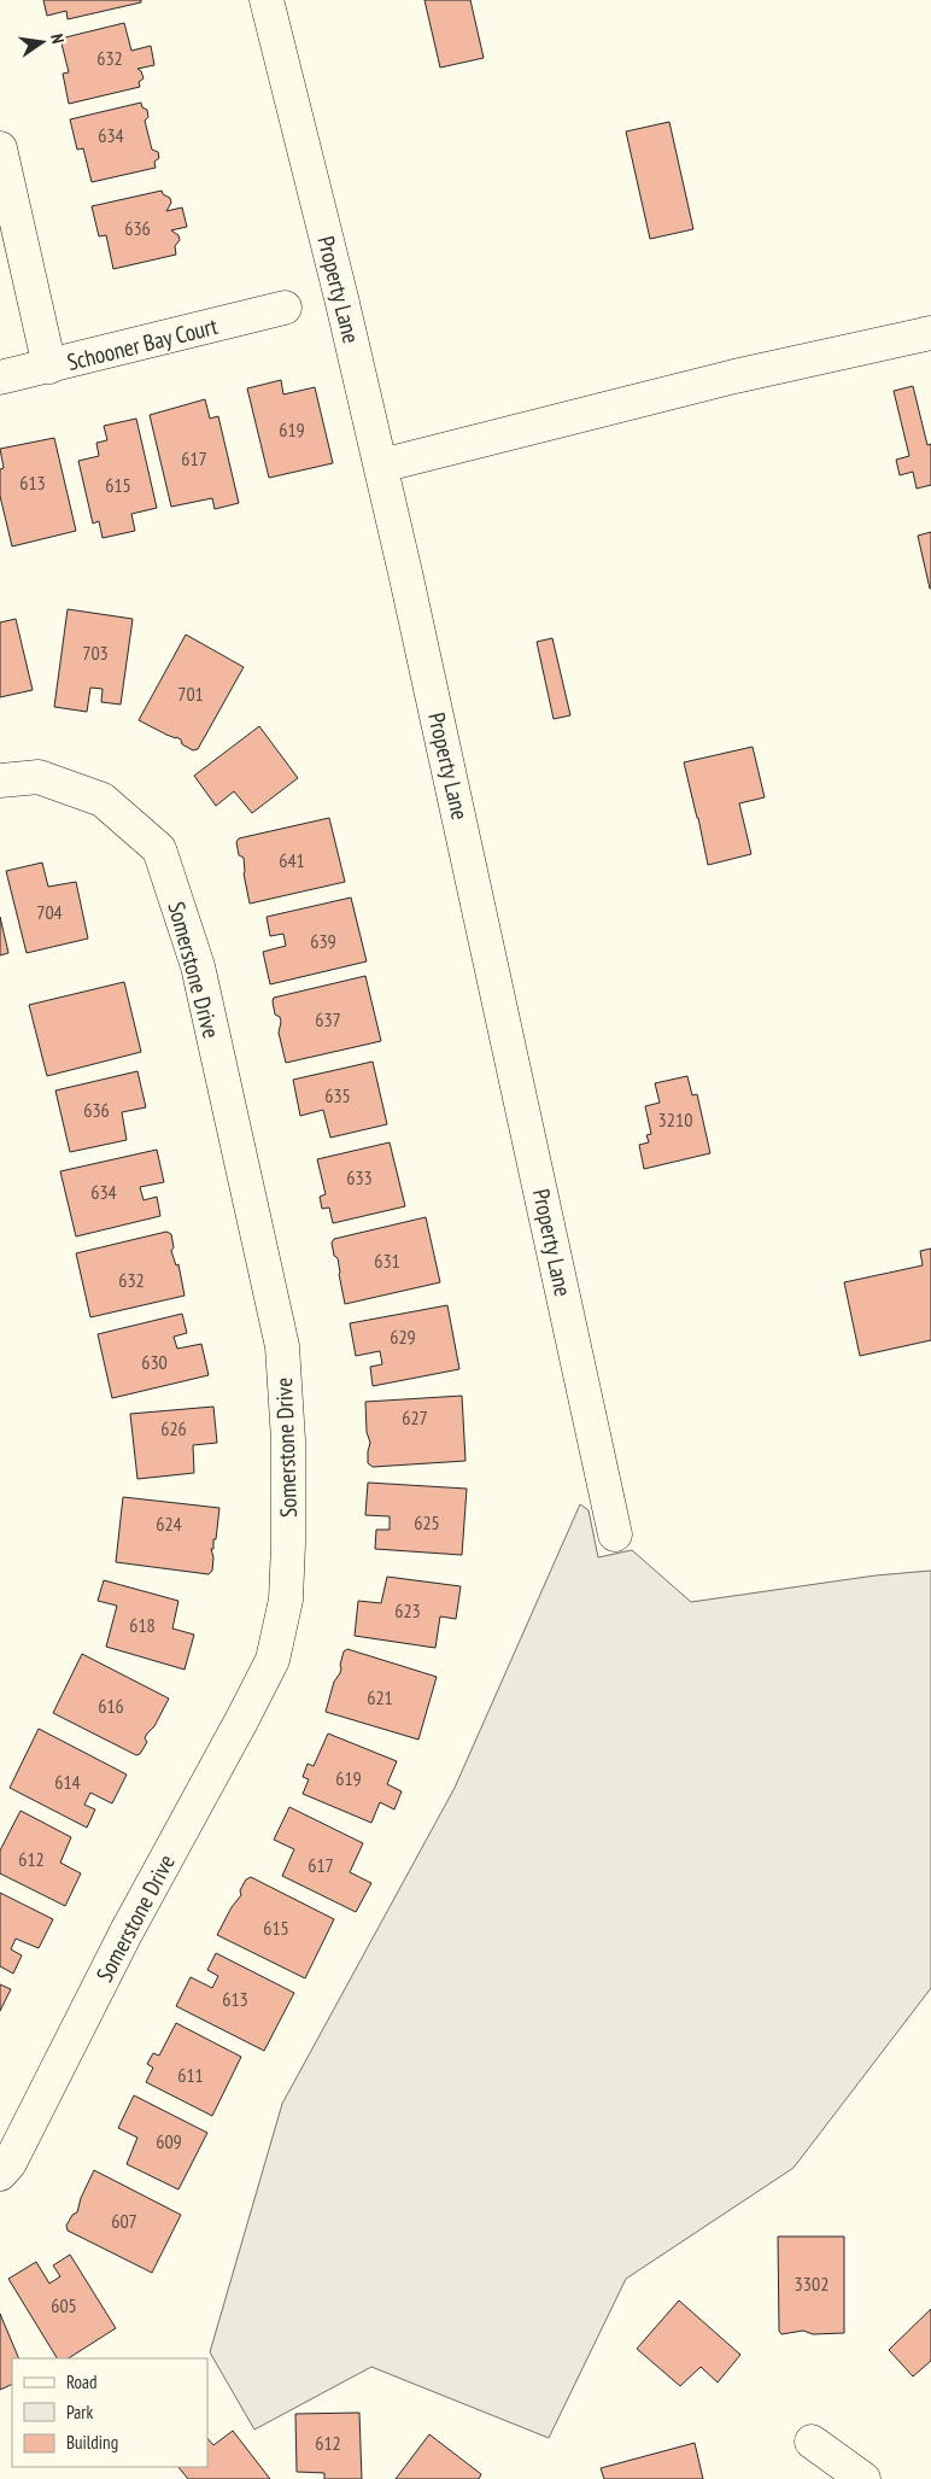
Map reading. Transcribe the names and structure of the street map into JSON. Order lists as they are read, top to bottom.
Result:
{
  "streets": {
    "street": ["Property Lane", "Schooner Bay Court", "Somerstone Drive"]
  },
  "house_numbers": [
    "632",
    "634",
    "636",
    "619",
    "617",
    "613",
    "615",
    "703",
    "701",
    "641",
    "704",
    "639",
    "637",
    "635",
    "636",
    "3210",
    "633",
    "634",
    "631",
    "632",
    "629",
    "630",
    "627",
    "626",
    "625",
    "624",
    "623",
    "618",
    "621",
    "616",
    "619",
    "614",
    "612",
    "617",
    "615",
    "613",
    "611",
    "609",
    "607",
    "3302",
    "605",
    "612"
  ],
  "legend": ["Road", "Park", "Building"],
  "north": "right"
}
